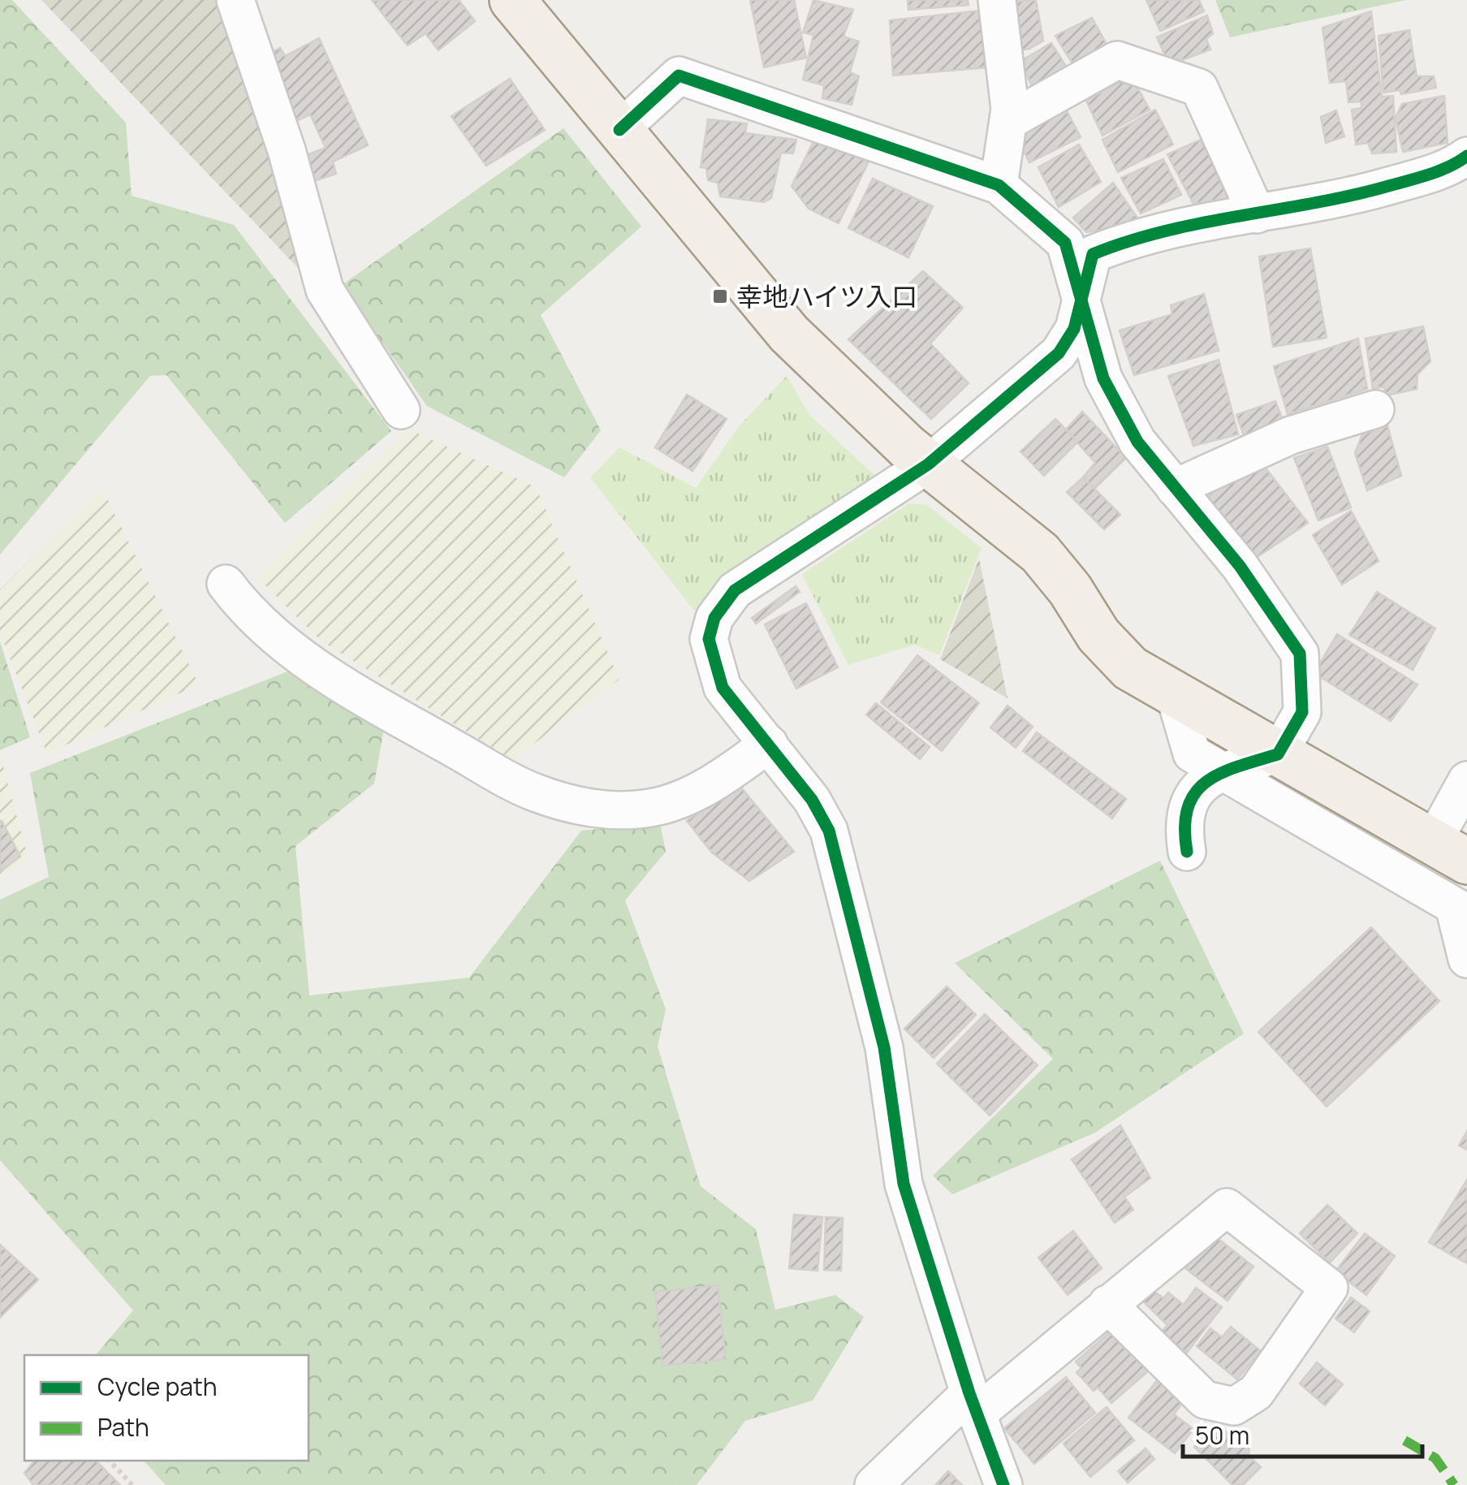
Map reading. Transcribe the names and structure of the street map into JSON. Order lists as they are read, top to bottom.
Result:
{
  "places": {
    "transit": ["幸地ハイツ入口"]
  },
  "legend": ["Cycle path", "Path"],
  "scale_bar": "50 m"
}
